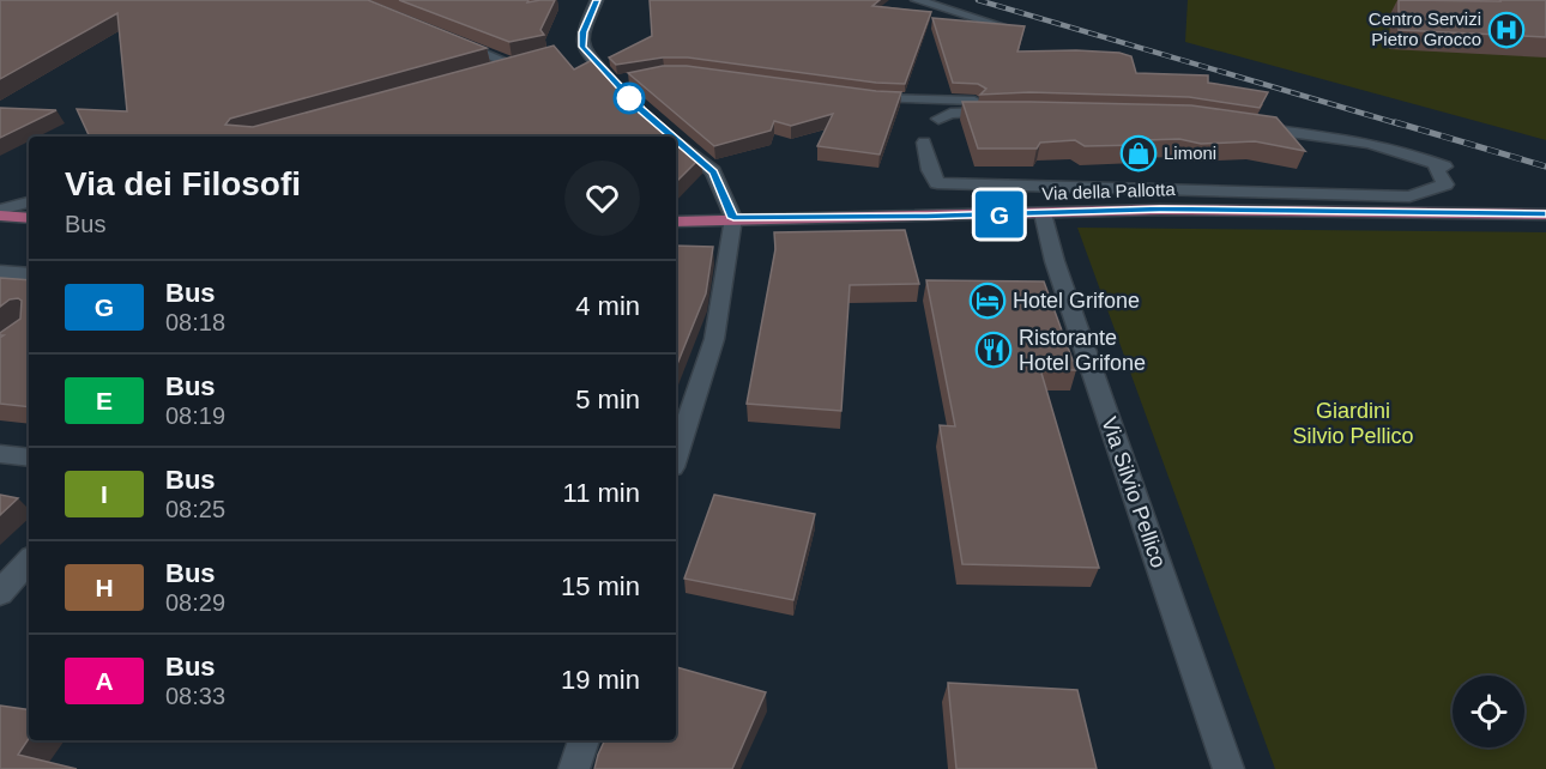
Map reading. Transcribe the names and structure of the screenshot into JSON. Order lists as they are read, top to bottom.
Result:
{
  "streets": {
    "main road": ["Via della Pallotta"],
    "street": ["Via Silvio Pellico"]
  },
  "crossings": [
    ["Via della Pallotta", "Via Silvio Pellico"]
  ],
  "parks": ["Giardini Silvio Pellico"],
  "places": {
    "hospital": ["Centro Servizi Pietro Grocco"],
    "shop": ["Limoni"],
    "hotel": ["Hotel Grifone"],
    "restaurant": ["Ristorante Hotel Grifone"]
  },
  "lines": ["bus line G"],
  "page": {
    "on_map": "G",
    "heading": ["Via dei Filosofi", "Bus"],
    "list": [
      {
        "mark": "G",
        "name": "Bus",
        "note": "08:18",
        "value": "4 min"
      },
      {
        "mark": "E",
        "name": "Bus",
        "note": "08:19",
        "value": "5 min"
      },
      {
        "mark": "I",
        "name": "Bus",
        "note": "08:25",
        "value": "11 min"
      },
      {
        "mark": "H",
        "name": "Bus",
        "note": "08:29",
        "value": "15 min"
      },
      {
        "mark": "A",
        "name": "Bus",
        "note": "08:33",
        "value": "19 min"
      }
    ]
  }
}
